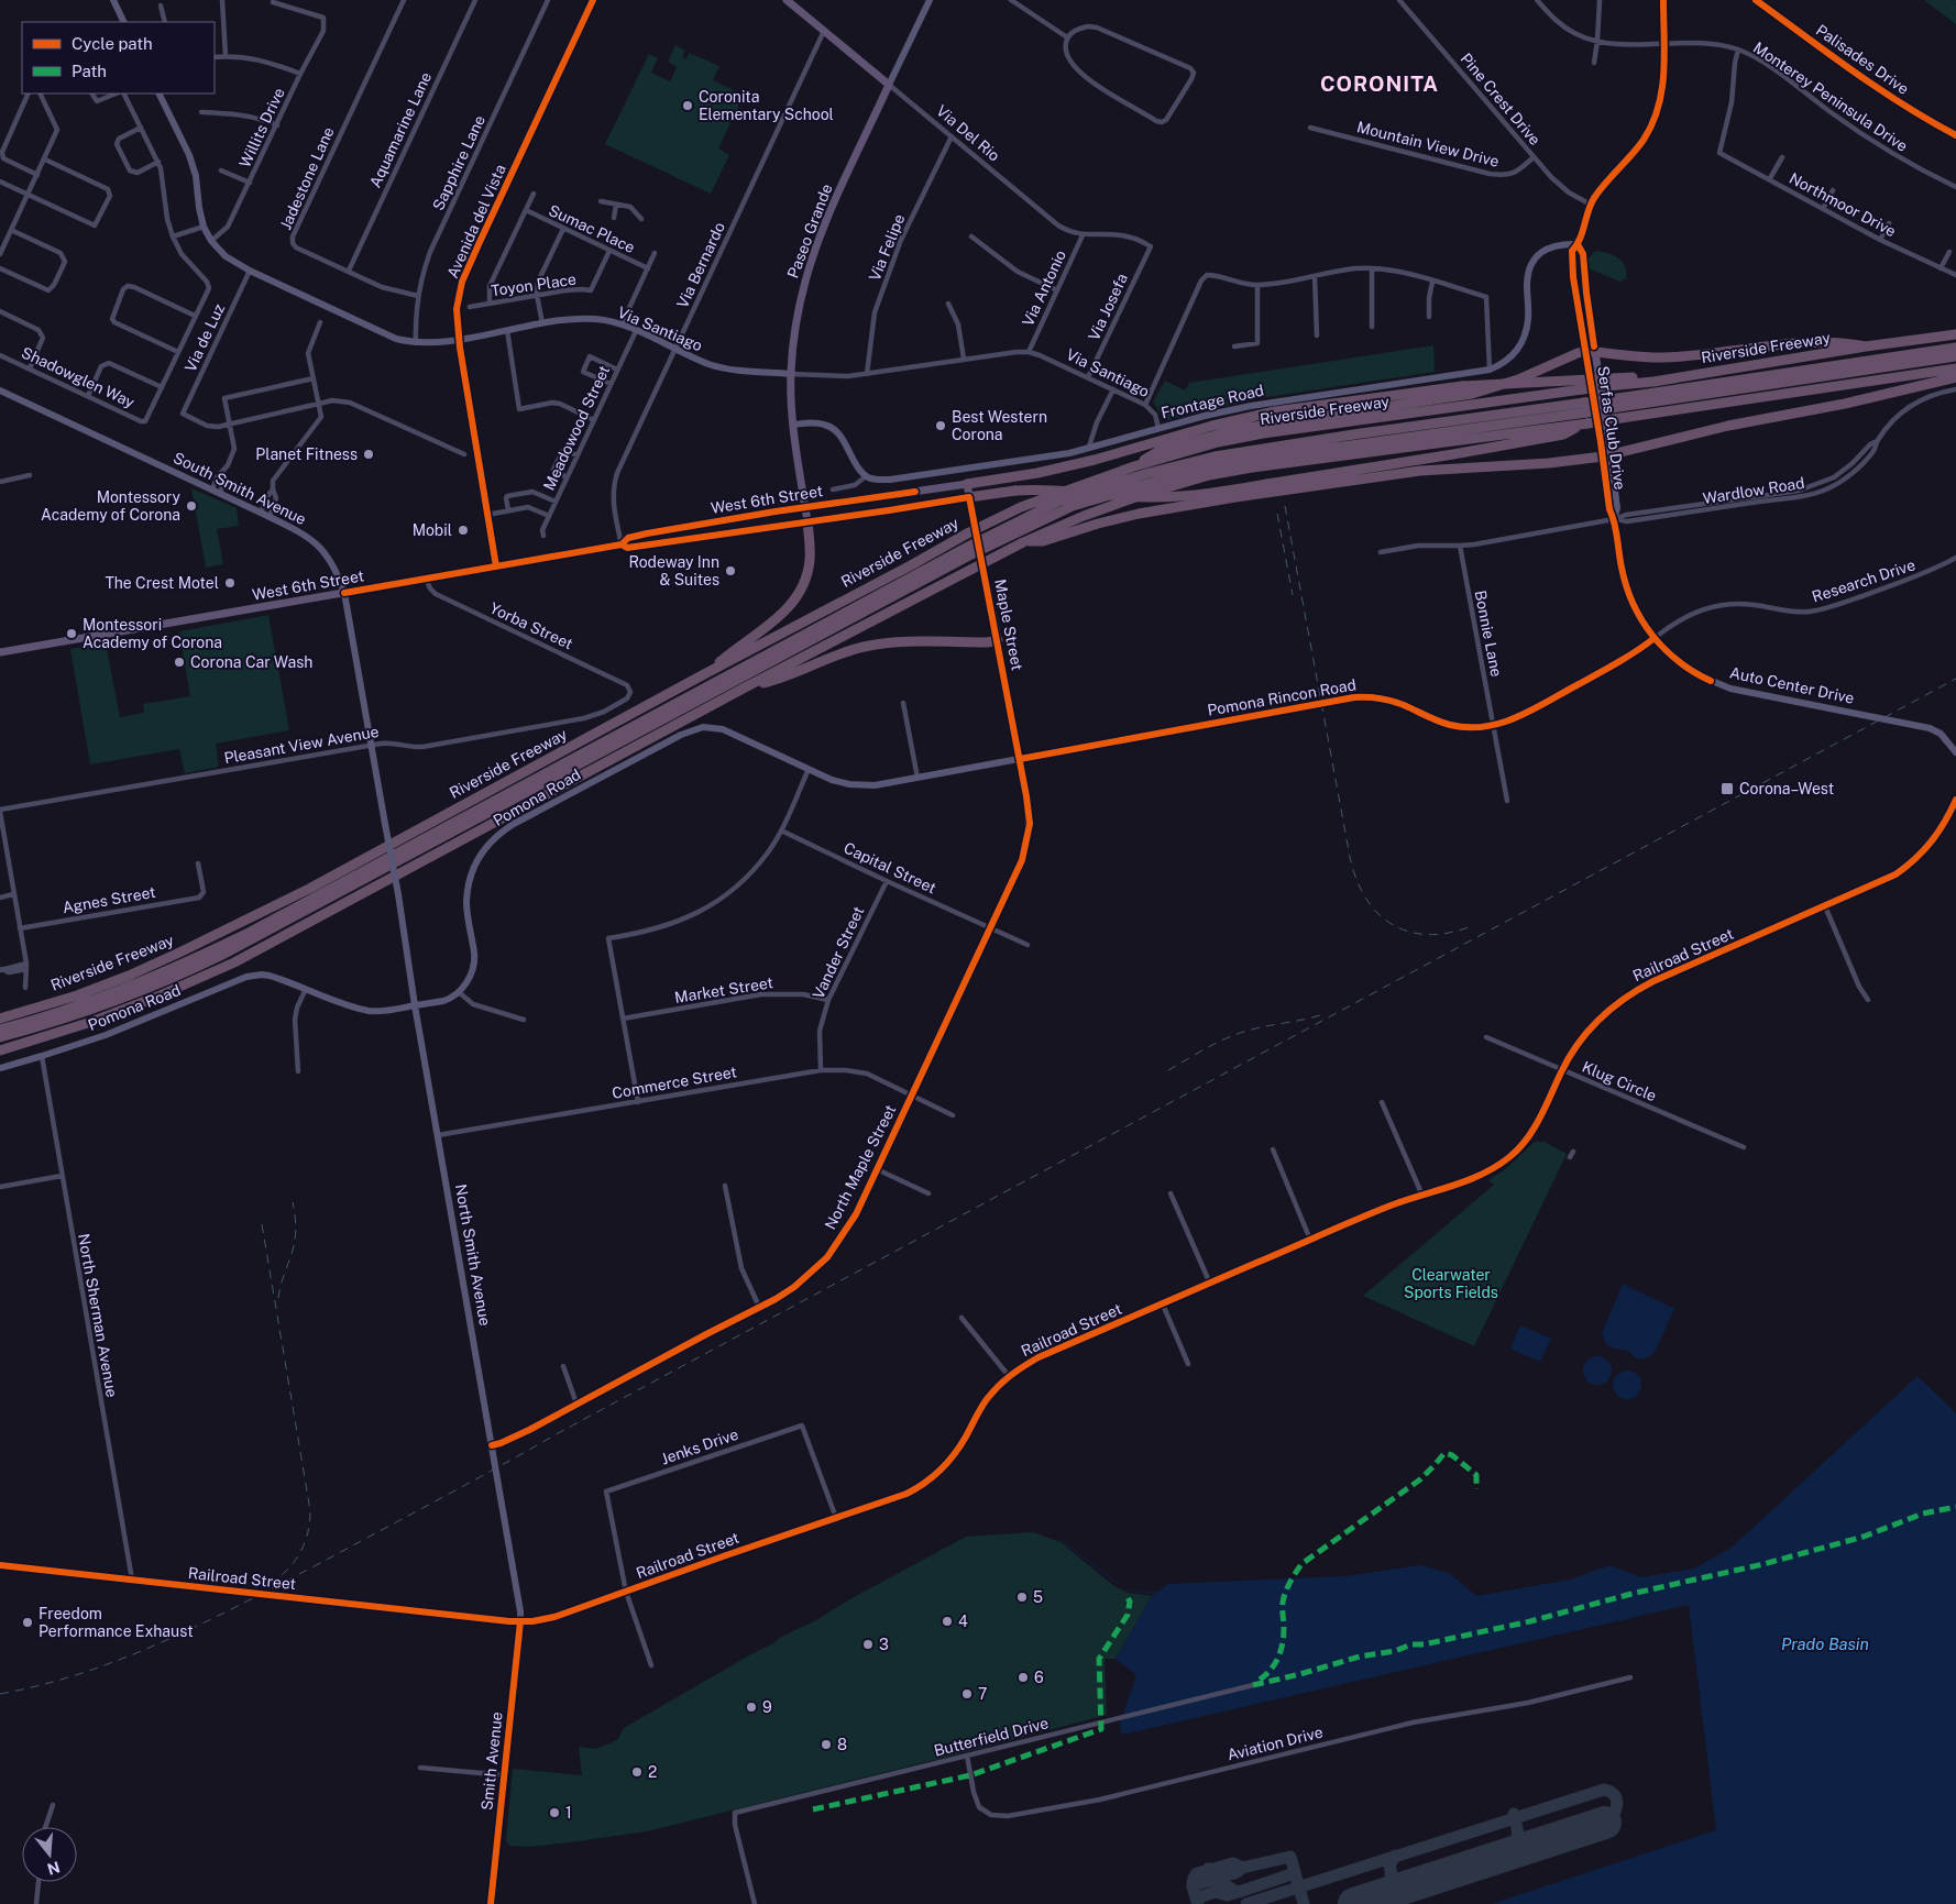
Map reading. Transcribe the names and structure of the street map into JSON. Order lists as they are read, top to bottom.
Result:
{
  "streets": {
    "highway": ["Riverside Freeway"],
    "main road": [
      "Palisades Drive",
      "Via Del Rio",
      "Avenida del Vista",
      "Paseo Grande",
      "Via Santiago",
      "Frontage Road",
      "Serfas Club Drive",
      "South Smith Avenue",
      "West 6th Street",
      "Maple Street",
      "Auto Center Drive",
      "Pomona Rincon Road",
      "Pomona Road",
      "Railroad Street",
      "North Maple Street",
      "North Smith Avenue",
      "Smith Avenue"
    ],
    "street": [
      "Monterey Peninsula Drive",
      "Pine Crest Drive",
      "Willits Drive",
      "Aquamarine Lane",
      "Mountain View Drive",
      "Sapphire Lane",
      "Jadestone Lane",
      "Northmoor Drive",
      "Sumac Place",
      "Via Felipe",
      "Via Bernardo",
      "Toyon Place",
      "Via Antonio",
      "Via Josefa",
      "Via de Luz",
      "Shadowglen Way",
      "Meadowood Street",
      "Wardlow Road",
      "Research Drive",
      "Yorba Street",
      "Bonnie Lane",
      "Pleasant View Avenue",
      "Capital Street",
      "Agnes Street",
      "Vander Street",
      "Market Street",
      "Klug Circle",
      "Commerce Street",
      "North Sherman Avenue",
      "Jenks Drive",
      "Butterfield Drive",
      "Aviation Drive"
    ]
  },
  "crossings": [
    ["Monterey Peninsula Drive", "Northmoor Drive"],
    ["Pine Crest Drive", "Mountain View Drive"],
    ["Willits Drive", "Via Santiago"],
    ["Aquamarine Lane", "Jadestone Lane"],
    ["Via Del Rio", "Paseo Grande"],
    ["Via Del Rio", "Via Felipe"],
    ["Via Del Rio", "Via Bernardo"],
    ["Via Del Rio", "Via Antonio"],
    ["Via Del Rio", "Via Josefa"],
    ["Sapphire Lane", "Jadestone Lane"],
    ["Sapphire Lane", "Via Santiago"],
    ["Avenida del Vista", "Via Santiago"],
    ["Avenida del Vista", "West 6th Street"],
    ["Sumac Place", "Toyon Place"],
    ["Paseo Grande", "Via Santiago"],
    ["Paseo Grande", "West 6th Street"],
    ["Via Felipe", "Via Santiago"],
    ["Via Bernardo", "Via Santiago"],
    ["Via Bernardo", "West 6th Street"],
    ["Via Antonio", "Via Santiago"],
    ["Via Josefa", "Via Santiago"],
    ["Via Santiago", "Via de Luz"],
    ["Via Santiago", "Frontage Road"],
    ["Via Santiago", "Meadowood Street"],
    ["Frontage Road", "Serfas Club Drive"],
    ["Serfas Club Drive", "Wardlow Road"],
    ["Serfas Club Drive", "Auto Center Drive"],
    ["South Smith Avenue", "West 6th Street"],
    ["South Smith Avenue", "Pleasant View Avenue"],
    ["South Smith Avenue", "North Smith Avenue"],
    ["Wardlow Road", "Bonnie Lane"],
    ["Wardlow Road", "Auto Center Drive"],
    ["West 6th Street", "Maple Street"],
    ["West 6th Street", "Yorba Street"],
    ["Research Drive", "Auto Center Drive"],
    ["Research Drive", "Pomona Rincon Road"],
    ["Maple Street", "Pomona Rincon Road"],
    ["Maple Street", "Pomona Road"],
    ["Maple Street", "North Maple Street"],
    ["Yorba Street", "Pleasant View Avenue"],
    ["Bonnie Lane", "Pomona Rincon Road"],
    ["Auto Center Drive", "Pomona Rincon Road"],
    ["Pomona Rincon Road", "Pomona Road"],
    ["Pomona Rincon Road", "North Maple Street"],
    ["Pomona Road", "North Maple Street"],
    ["Pomona Road", "North Smith Avenue"],
    ["Pomona Road", "North Sherman Avenue"],
    ["Capital Street", "Vander Street"],
    ["Capital Street", "North Maple Street"],
    ["Vander Street", "Market Street"],
    ["Vander Street", "Commerce Street"],
    ["Railroad Street", "Klug Circle"],
    ["Railroad Street", "North Smith Avenue"],
    ["Railroad Street", "North Sherman Avenue"],
    ["Railroad Street", "Jenks Drive"],
    ["Railroad Street", "Smith Avenue"],
    ["Commerce Street", "North Maple Street"],
    ["Commerce Street", "North Smith Avenue"],
    ["North Maple Street", "North Smith Avenue"],
    ["North Smith Avenue", "Smith Avenue"],
    ["Butterfield Drive", "Aviation Drive"]
  ],
  "districts": ["CORONITA"],
  "water": ["Prado Basin"],
  "parks": ["Clearwater Sports Fields"],
  "places": {
    "other": [
      "Coronita Elementary School",
      "Best Western Corona",
      "Planet Fitness",
      "Montessory Academy of Corona",
      "Mobil",
      "Rodeway Inn & Suites",
      "The Crest Motel",
      "Montessori Academy of Corona",
      "Corona Car Wash",
      "5",
      "4",
      "Freedom Performance Exhaust",
      "3",
      "6",
      "7",
      "9",
      "8",
      "2",
      "1"
    ],
    "transit": ["Corona–West"]
  },
  "legend": ["Cycle path", "Path"],
  "north": "bottom"
}
